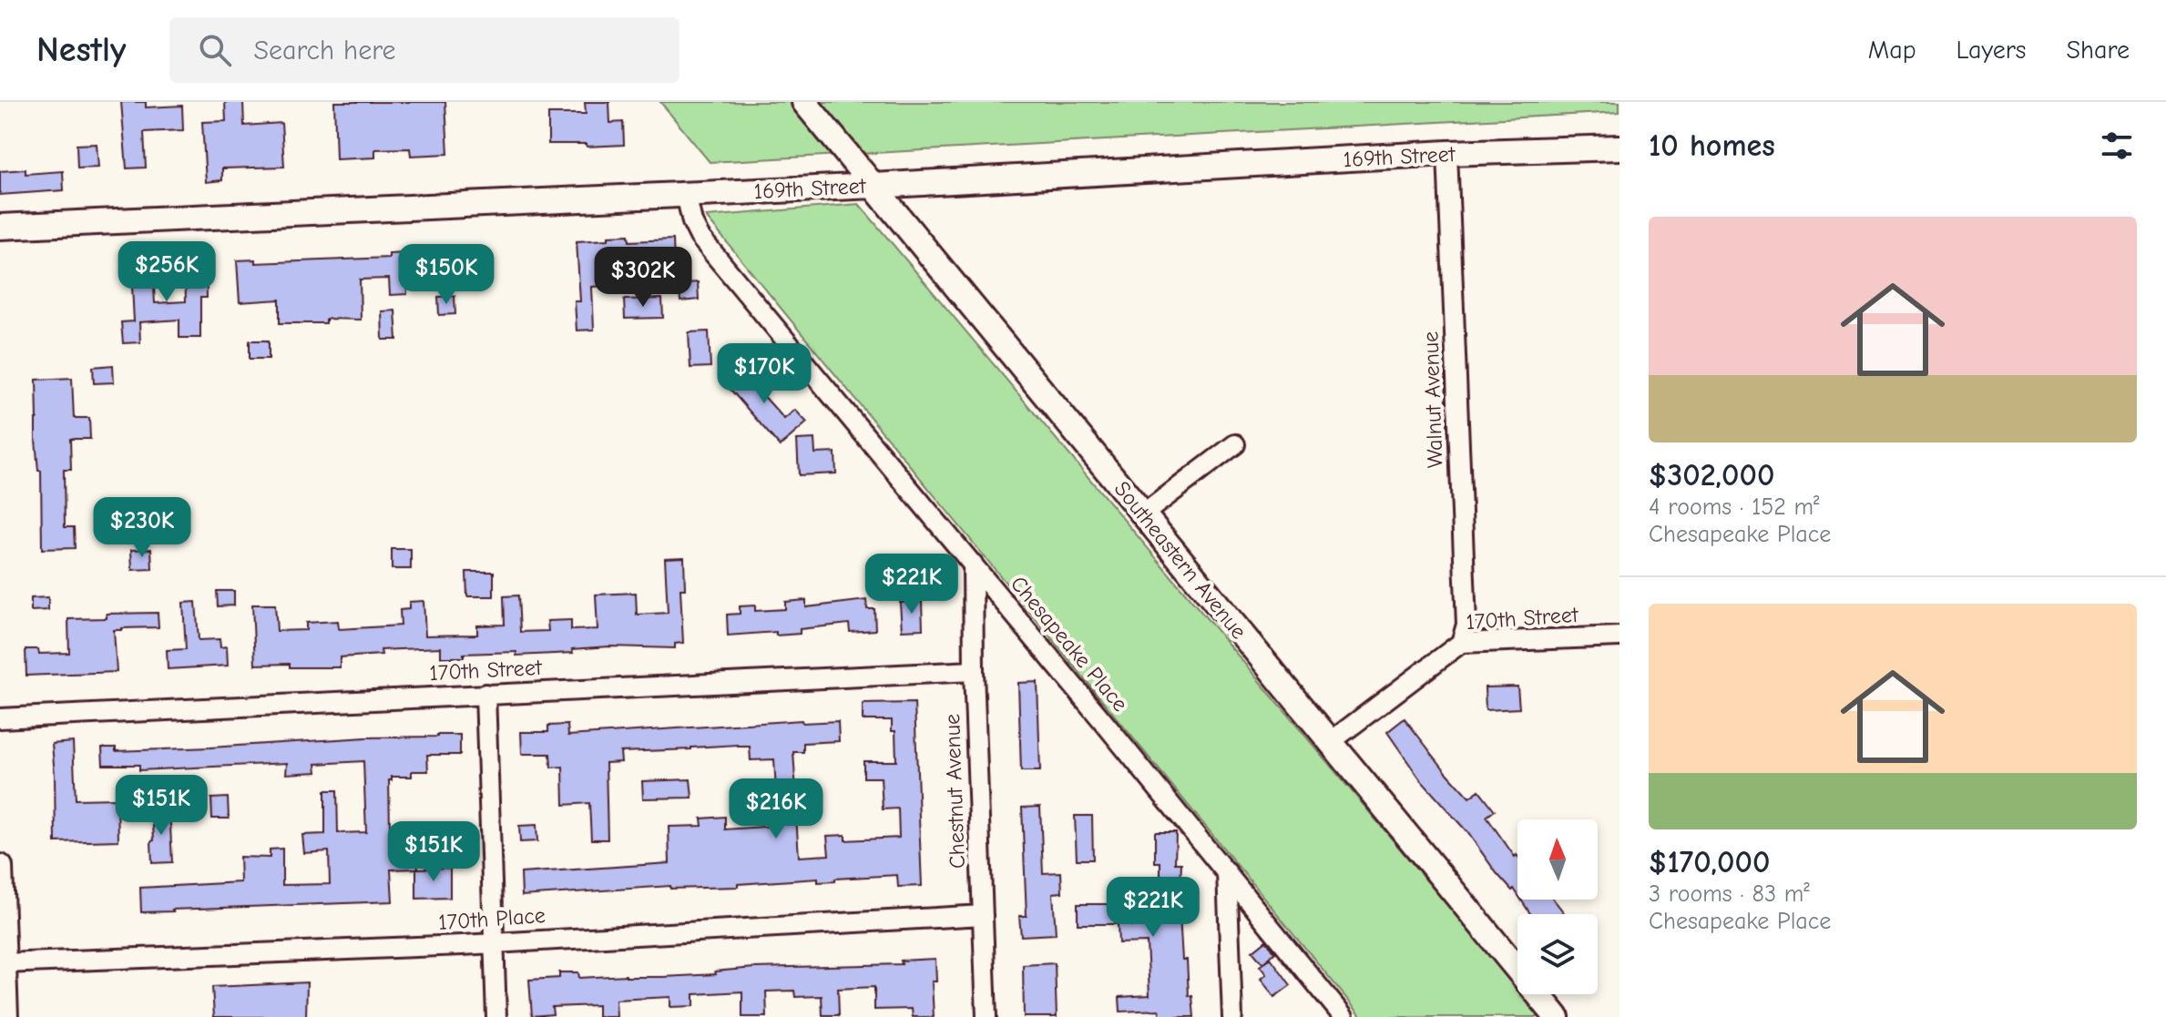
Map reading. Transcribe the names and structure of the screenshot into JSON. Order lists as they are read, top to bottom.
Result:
{
  "streets": {
    "street": [
      "169th Street",
      "Walnut Avenue",
      "Southeastern Avenue",
      "170th Street",
      "Chesapeake Place",
      "Chestnut Avenue",
      "170th Place"
    ]
  },
  "crossings": [
    ["169th Street", "Walnut Avenue"],
    ["169th Street", "Southeastern Avenue"],
    ["169th Street", "Chesapeake Place"],
    ["Walnut Avenue", "170th Street"],
    ["Southeastern Avenue", "170th Street"],
    ["170th Street", "Chestnut Avenue"],
    ["Chesapeake Place", "Chestnut Avenue"],
    ["Chestnut Avenue", "170th Place"]
  ],
  "north": "top",
  "page": {
    "header": "Nestly",
    "search": "Search here",
    "nav": ["Map", "Layers", "Share"],
    "heading": "10 homes",
    "list": [
      {
        "name": "$302,000",
        "note": "4 rooms · 152 m² · Chesapeake Place"
      },
      {
        "name": "$170,000",
        "note": "3 rooms · 83 m² · Chesapeake Place"
      }
    ],
    "price": [
      "$256K",
      "$150K",
      "$302K",
      "$170K",
      "$230K",
      "$221K",
      "$151K",
      "$216K",
      "$151K",
      "$221K"
    ]
  }
}
